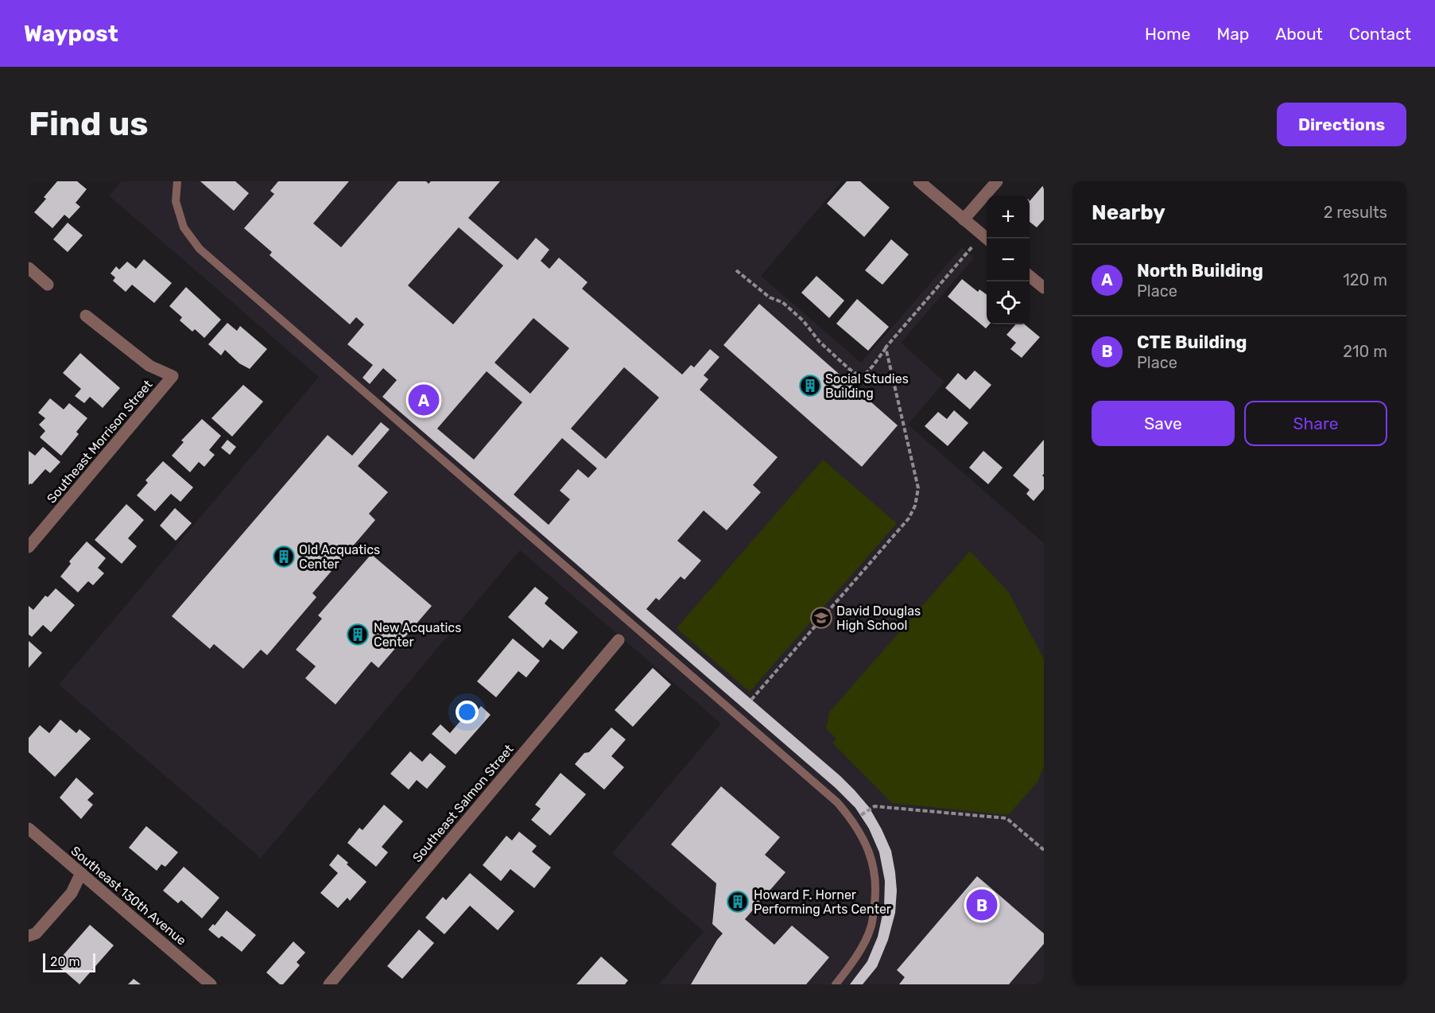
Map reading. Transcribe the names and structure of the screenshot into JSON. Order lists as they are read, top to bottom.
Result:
{
  "streets": {
    "street": ["Southeast Morrison Street", "Southeast Salmon Street", "Southeast 130th Avenue"]
  },
  "places": {
    "building": [
      "Social Studies Building",
      "Old Acquatics Center",
      "New Acquatics Center",
      "Howard F. Horner Performing Arts Center"
    ],
    "school or university": ["David Douglas High School"]
  },
  "scale_bar": "20 m",
  "page": {
    "header": "Waypost",
    "nav": [
      "Home",
      "Map",
      "About",
      "Contact"
    ],
    "buttons": [
      "Directions",
      ["Save", "Share"]
    ],
    "title": "Find us",
    "heading": ["Nearby", "2 results"],
    "map_buttons": ["+", "−"],
    "list": [
      {
        "mark": "A",
        "name": "North Building",
        "note": "Place",
        "value": "120 m"
      },
      {
        "mark": "B",
        "name": "CTE Building",
        "note": "Place",
        "value": "210 m"
      }
    ],
    "pins": ["A", "B"],
    "scale": "20 m"
  }
}
